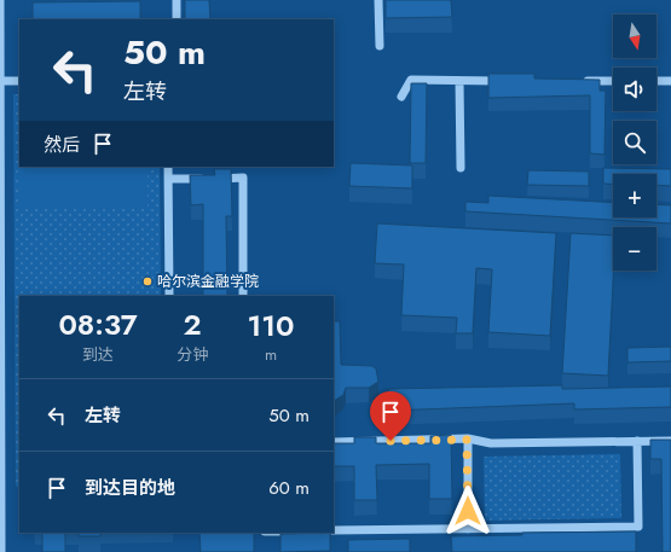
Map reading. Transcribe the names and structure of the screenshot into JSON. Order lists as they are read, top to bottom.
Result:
{
  "places": ["哈尔滨金融学院"],
  "north": "bottom",
  "page": {
    "map_buttons": ["+", "−"],
    "turn": ["50 m", "左转"],
    "then": "然后",
    "eta": [
      "08:37",
      "到达",
      "2",
      "分钟",
      "110",
      "m"
    ],
    "list": [
      {
        "name": "左转",
        "value": "50 m"
      },
      {
        "name": "到达目的地",
        "value": "60 m"
      }
    ]
  }
}
